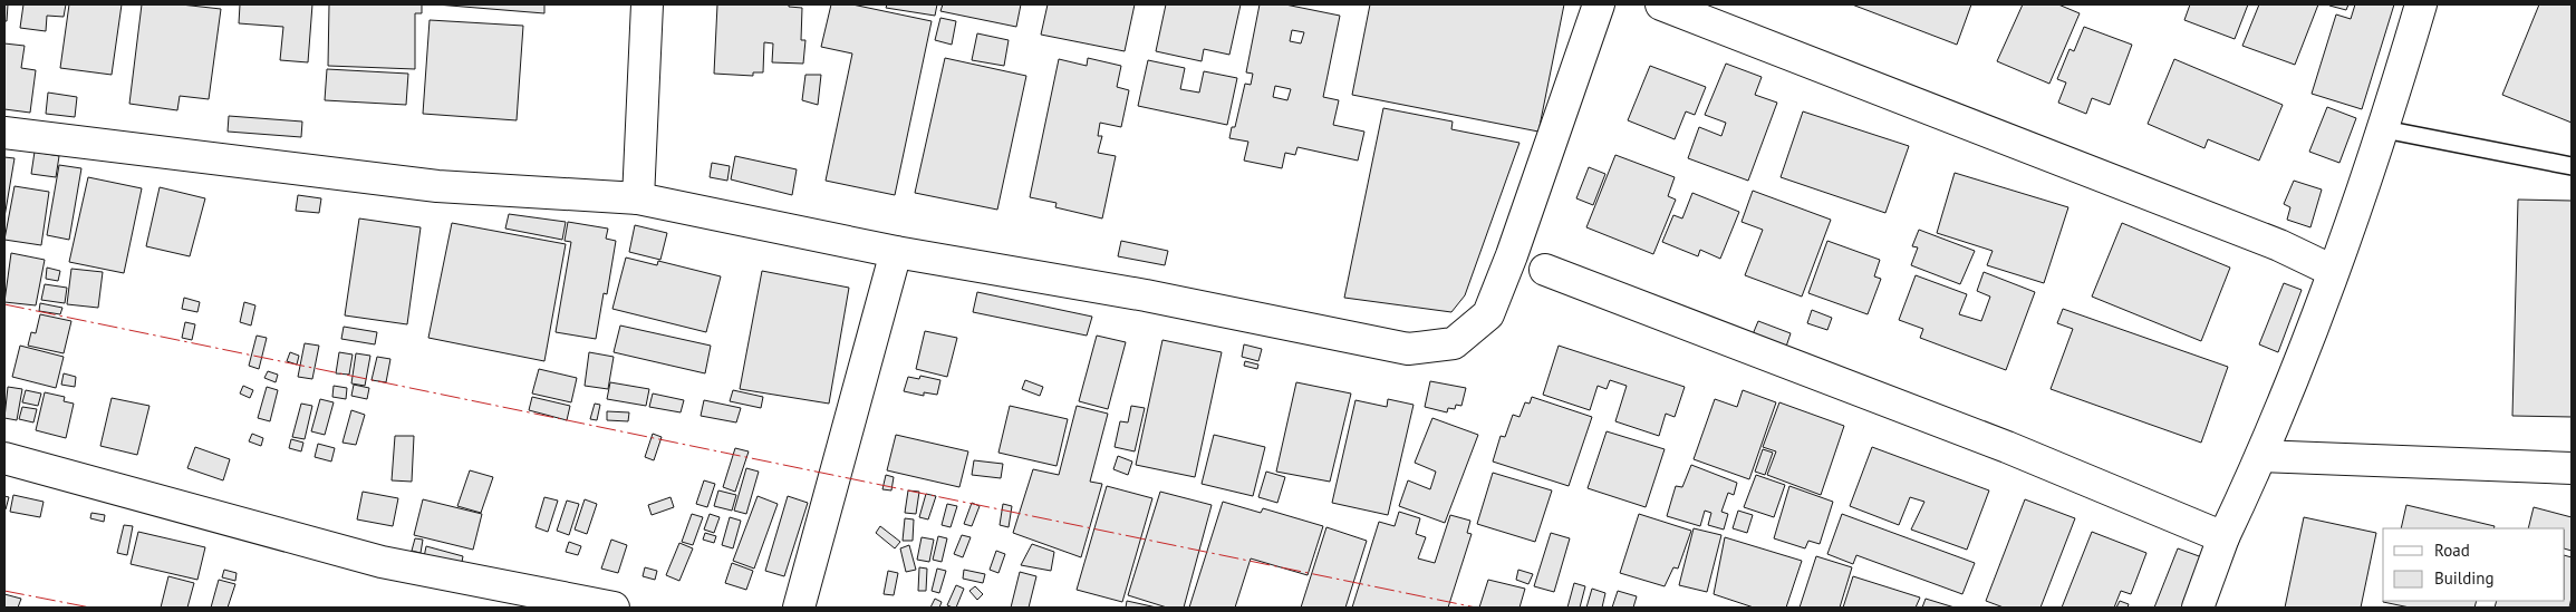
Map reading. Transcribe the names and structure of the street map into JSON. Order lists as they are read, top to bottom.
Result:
{
  "legend": ["Road", "Building"]
}
